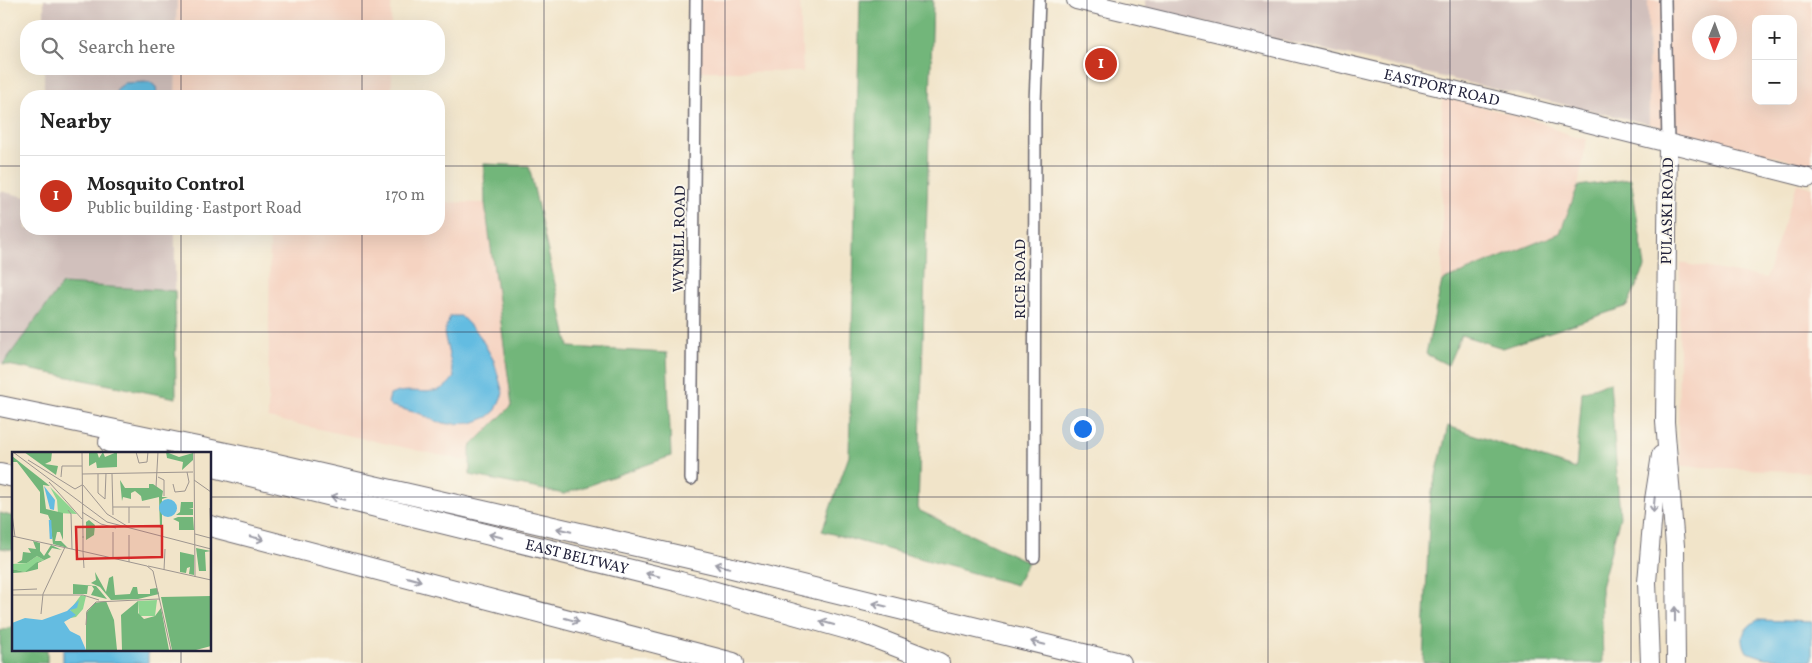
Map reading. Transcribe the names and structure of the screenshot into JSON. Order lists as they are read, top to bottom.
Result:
{
  "streets": {
    "highway": ["EAST BELTWAY"],
    "main road": ["EASTPORT ROAD", "PULASKI ROAD"],
    "street": ["WYNELL ROAD", "RICE ROAD"]
  },
  "crossings": [
    ["EASTPORT ROAD", "PULASKI ROAD"]
  ],
  "north": "bottom",
  "page": {
    "map_buttons": ["+", "−"],
    "search": "Search here",
    "pins": "1",
    "heading": "Nearby",
    "list": [
      {
        "mark": "1",
        "name": "Mosquito Control",
        "note": "Public building · Eastport Road",
        "value": "170 m"
      }
    ]
  }
}
